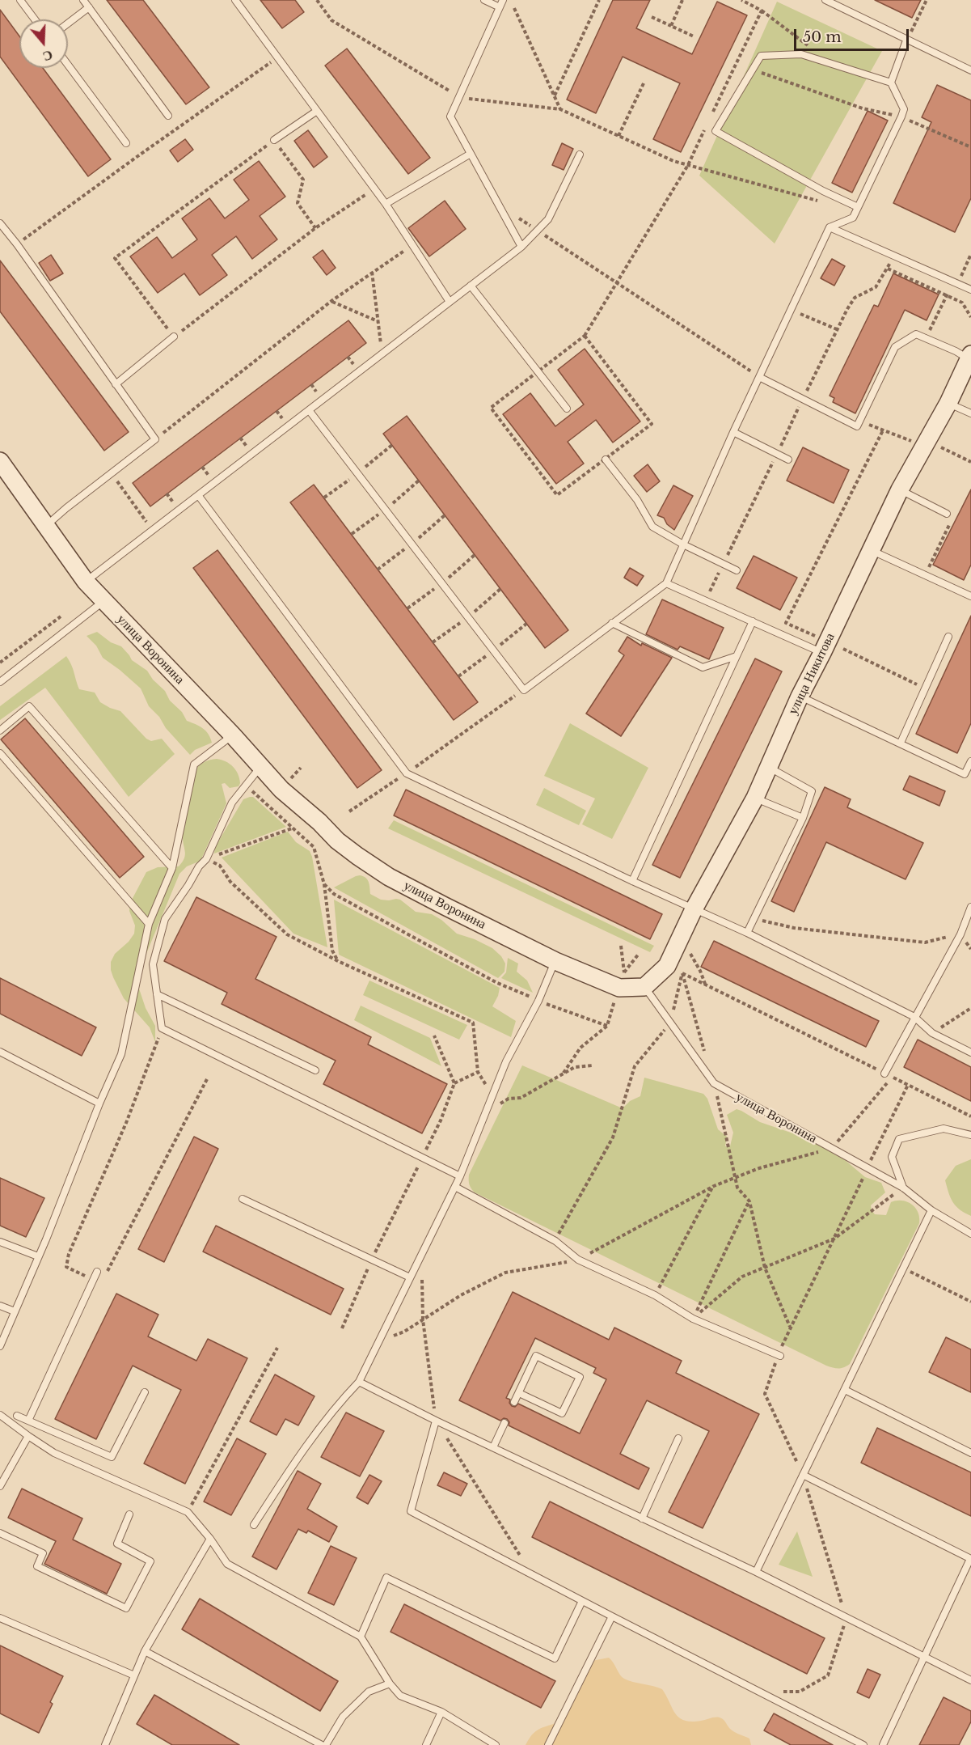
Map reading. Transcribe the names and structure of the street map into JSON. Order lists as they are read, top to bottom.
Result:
{
  "streets": {
    "street": ["улица Воронина", "улица Никитова"]
  },
  "crossings": [
    ["улица Воронина", "улица Никитова"]
  ],
  "scale_bar": "50 m",
  "north": "bottom"
}
